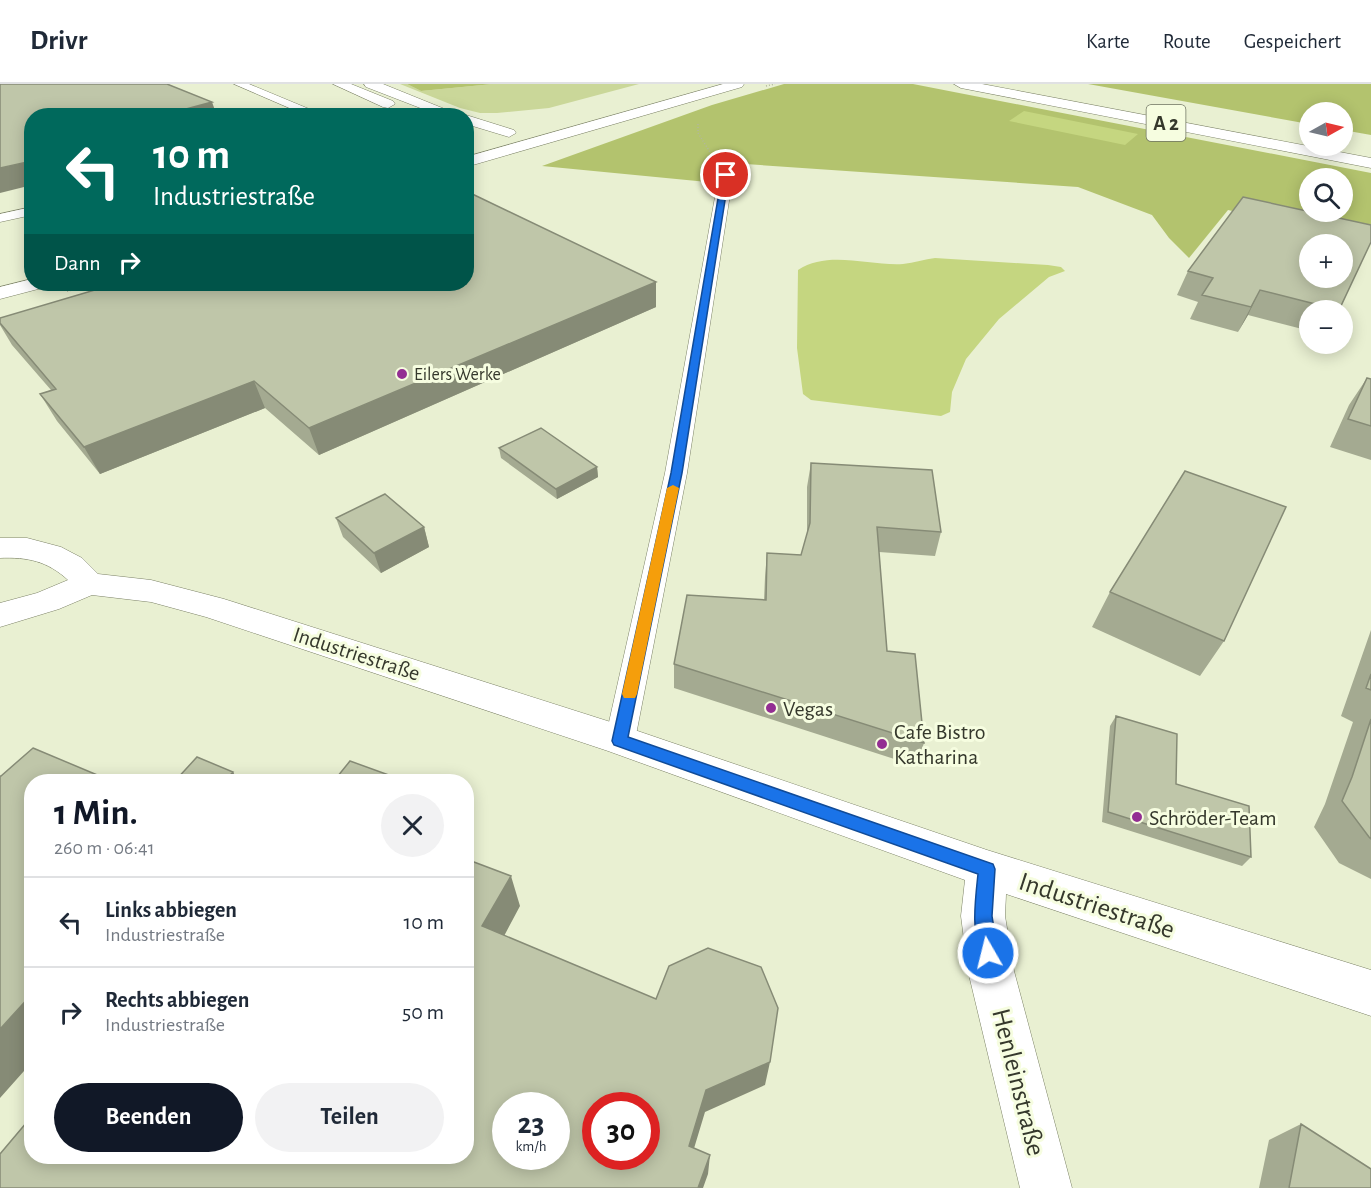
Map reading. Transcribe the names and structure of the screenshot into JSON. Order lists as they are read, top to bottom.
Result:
{
  "streets": {
    "main road": ["A 2", "Industriestraße", "Henleinstraße"]
  },
  "crossings": [
    ["Industriestraße", "Henleinstraße"]
  ],
  "places": [
    "Eilers Werke",
    "Vegas",
    "Cafe Bistro Katharina",
    "Schröder-Team"
  ],
  "north": "right",
  "page": {
    "header": "Drivr",
    "nav": ["Karte", "Route", "Gespeichert"],
    "map_buttons": ["+", "−"],
    "turn": ["10 m", "Industriestraße"],
    "then": "Dann",
    "heading": ["1 Min.", "260 m · 06:41"],
    "list": [
      {
        "name": "Links abbiegen",
        "note": "Industriestraße",
        "value": "10 m"
      },
      {
        "name": "Rechts abbiegen",
        "note": "Industriestraße",
        "value": "50 m"
      }
    ],
    "buttons": ["Beenden", "Teilen"],
    "speed": "23 km/h",
    "limit": "30"
  }
}
